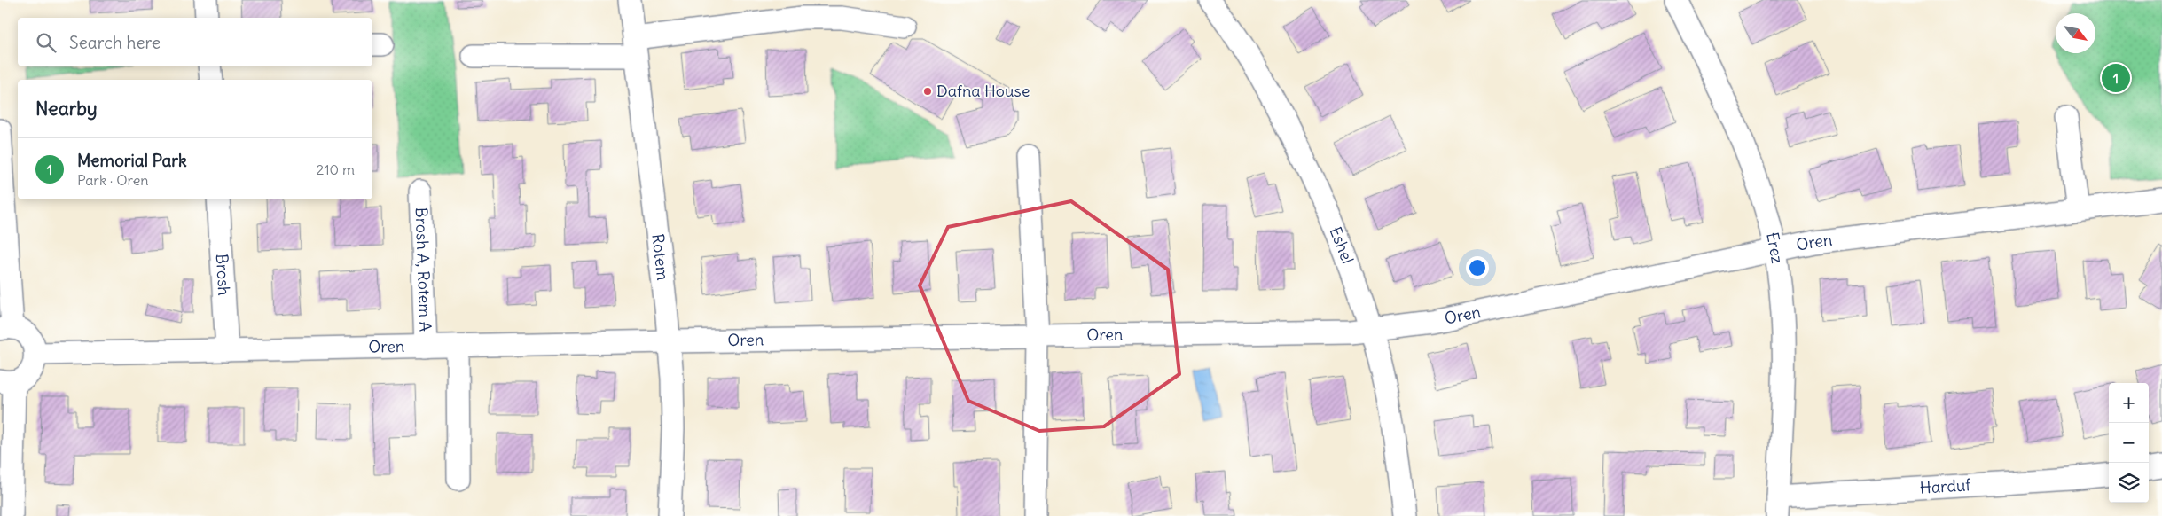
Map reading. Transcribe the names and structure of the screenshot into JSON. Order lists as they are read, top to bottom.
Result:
{
  "streets": {
    "street": [
      "Oren",
      "Eshel",
      "Erez",
      "Rotem",
      "Brosh A, Rotem A",
      "Brosh",
      "Harduf"
    ]
  },
  "crossings": [
    ["Oren", "Eshel"],
    ["Oren", "Erez"],
    ["Oren", "Rotem"],
    ["Oren", "Brosh A, Rotem A"],
    ["Oren", "Brosh"],
    ["Erez", "Harduf"]
  ],
  "places": ["Dafna House"],
  "north": "bottom right",
  "page": {
    "search": "Search here",
    "pins": "1",
    "heading": "Nearby",
    "list": [
      {
        "mark": "1",
        "name": "Memorial Park",
        "note": "Park · Oren",
        "value": "210 m"
      }
    ],
    "map_buttons": ["+", "−"]
  }
}
